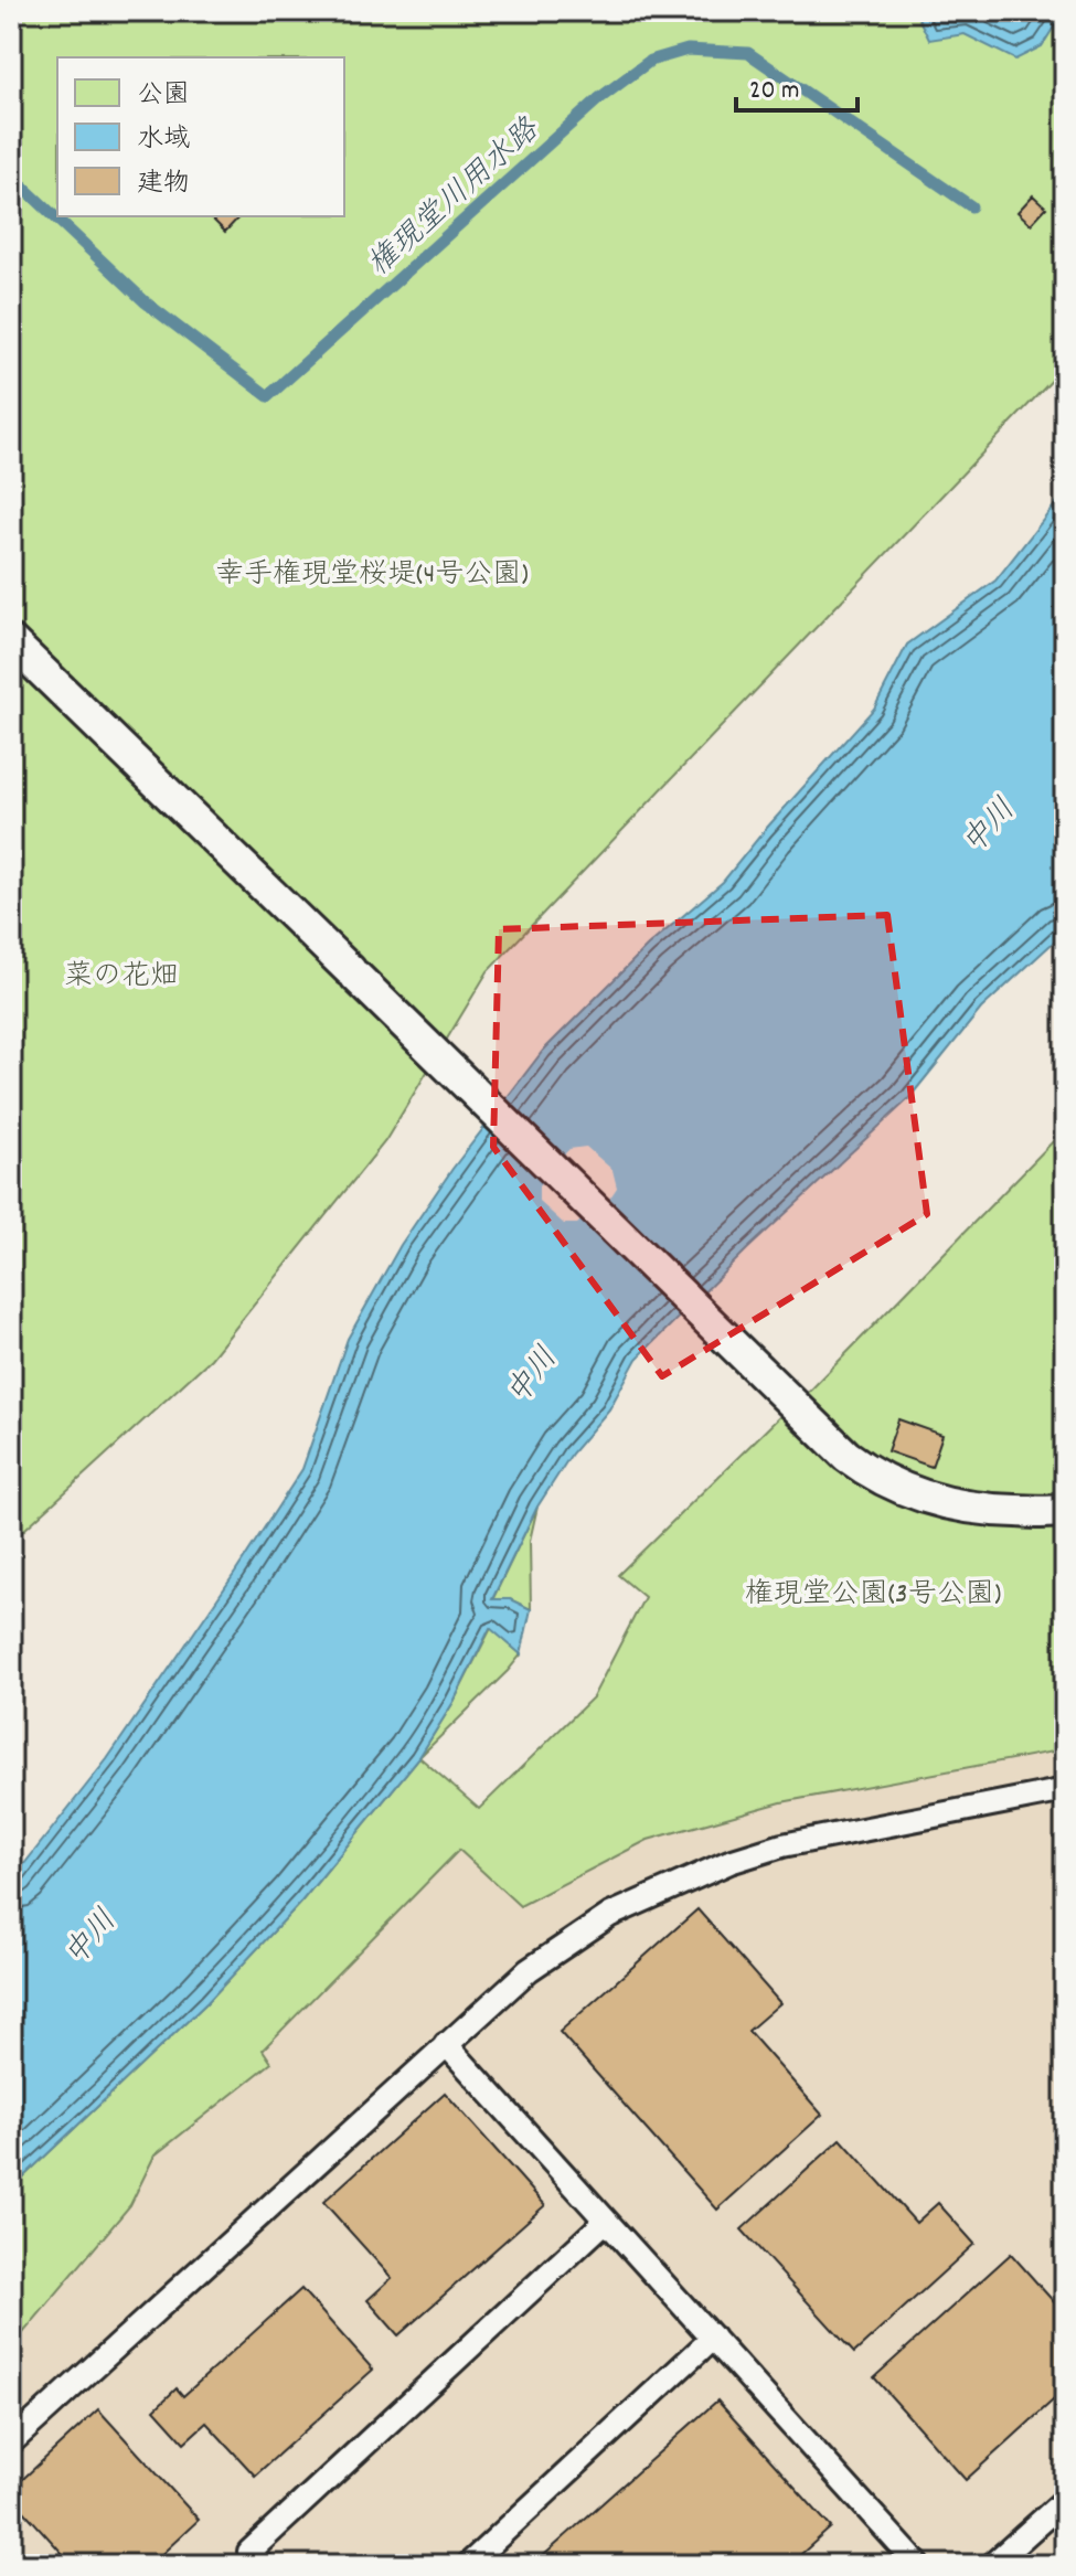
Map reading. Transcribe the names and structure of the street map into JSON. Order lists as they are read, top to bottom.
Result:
{
  "water": ["権現堂川用水路", "中川"],
  "parks": ["幸手権現堂桜堤(4号公園)", "菜の花畑", "権現堂公園(3号公園)"],
  "legend": ["公園", "水域", "建物"],
  "scale_bar": "20 m"
}
